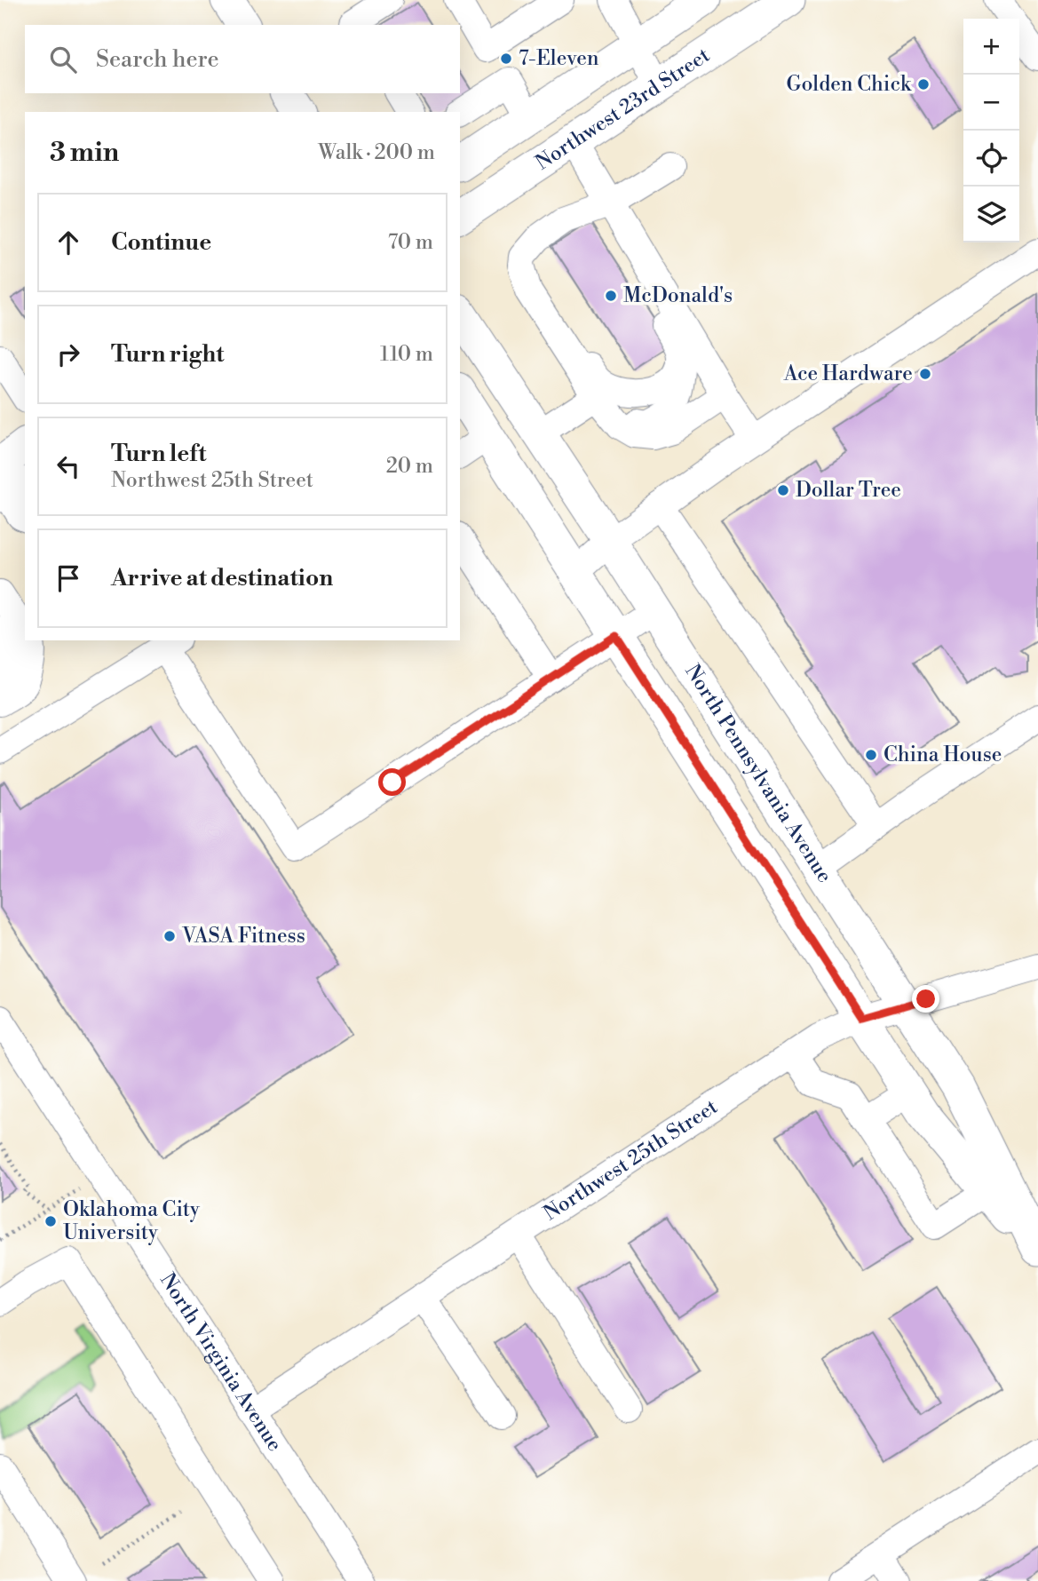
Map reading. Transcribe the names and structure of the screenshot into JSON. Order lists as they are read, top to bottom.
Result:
{
  "streets": {
    "main road": ["Northwest 23rd Street", "North Pennsylvania Avenue"],
    "street": ["Northwest 25th Street", "North Virginia Avenue"]
  },
  "crossings": [
    ["North Pennsylvania Avenue", "Northwest 25th Street"],
    ["Northwest 25th Street", "North Virginia Avenue"]
  ],
  "places": [
    "7-Eleven",
    "Golden Chick",
    "McDonald's",
    "Ace Hardware",
    "Dollar Tree",
    "China House",
    "VASA Fitness",
    "Oklahoma City University"
  ],
  "page": {
    "map_buttons": ["+", "−"],
    "search": "Search here",
    "heading": ["3 min", "Walk · 200 m"],
    "list": [
      ["Continue", "70 m"],
      ["Turn right", "110 m"],
      ["Turn left", "Northwest 25th Street", "20 m"],
      "Arrive at destination"
    ]
  }
}
